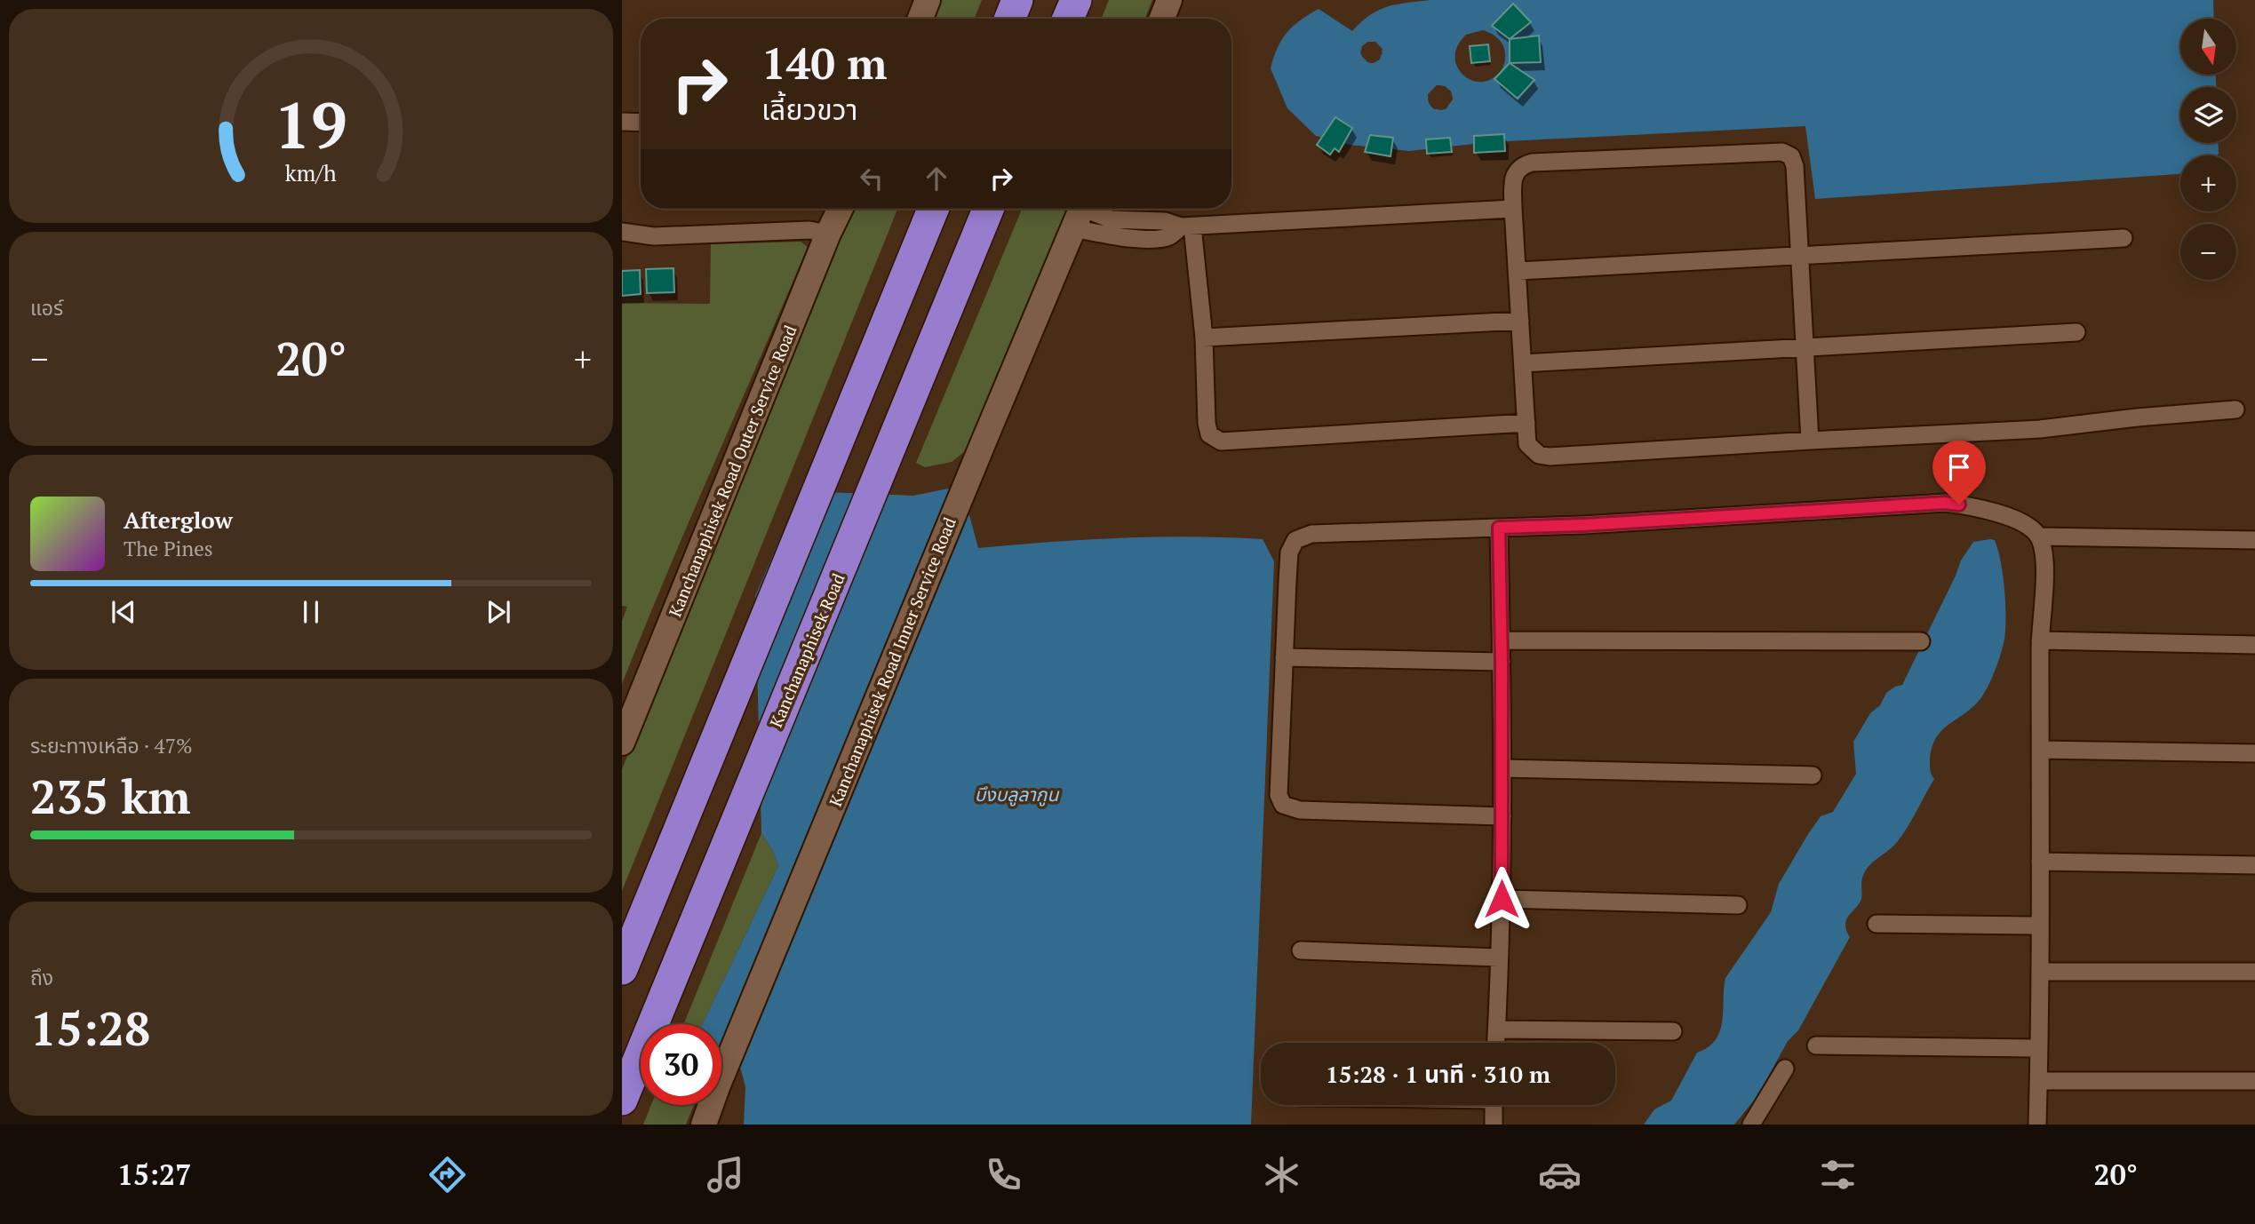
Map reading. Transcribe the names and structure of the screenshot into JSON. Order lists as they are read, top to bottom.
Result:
{
  "streets": {
    "highway": ["Kanchanaphisek Road"],
    "main road": ["Kanchanaphisek Road Outer Service Road", "Kanchanaphisek Road Inner Service Road"]
  },
  "water": ["บึงบลูลากูน"],
  "north": "bottom",
  "page": {
    "map_buttons": ["+", "−"],
    "turn": ["140 m", "เลี้ยวขวา"],
    "tile": [
      "แอร์",
      ["ระยะทางเหลือ · 47%", "235 km"],
      ["ถึง", "15:28"]
    ],
    "heat": ["−", "20°", "+"],
    "song": ["Afterglow", "The Pines"],
    "limit": "30",
    "trip": "15:28 · 1 นาที · 310 m",
    "tabs": ["15:27", "20°"],
    "gauge": ["19", "km/h"]
  }
}
